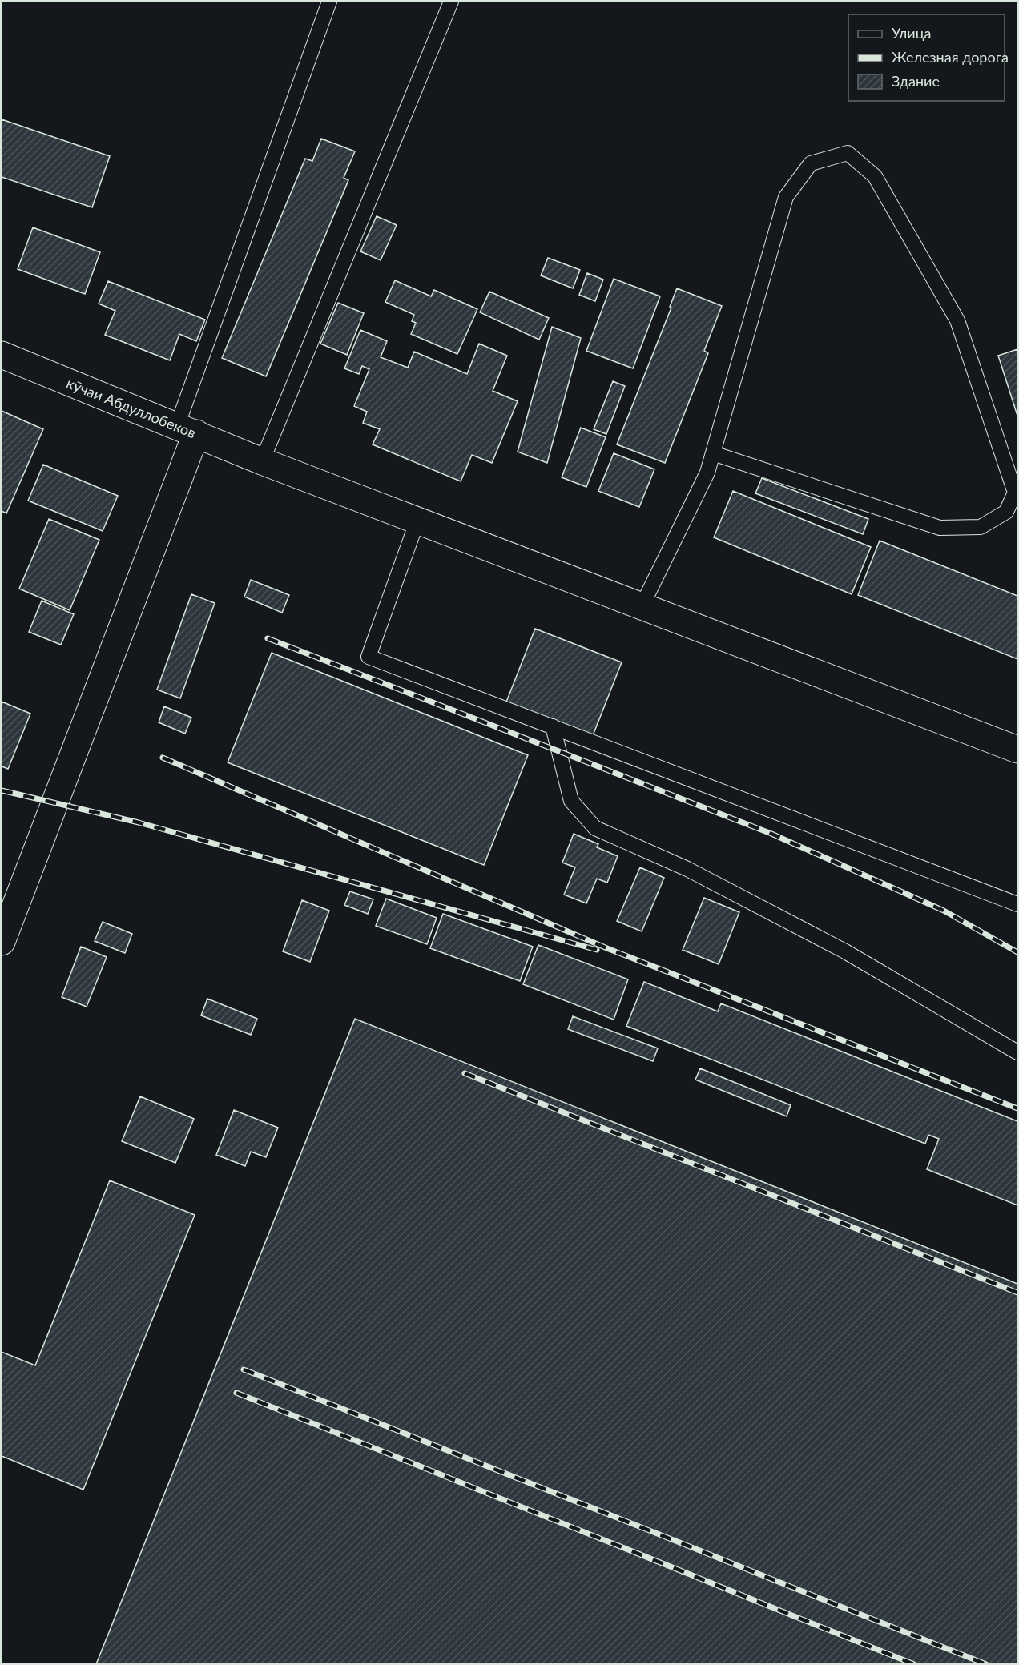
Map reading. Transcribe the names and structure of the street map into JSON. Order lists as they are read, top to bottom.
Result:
{
  "streets": {
    "street": ["кӯчаи Абдуллобеков"]
  },
  "legend": ["Улица", "Железная дорога", "Здание"]
}
